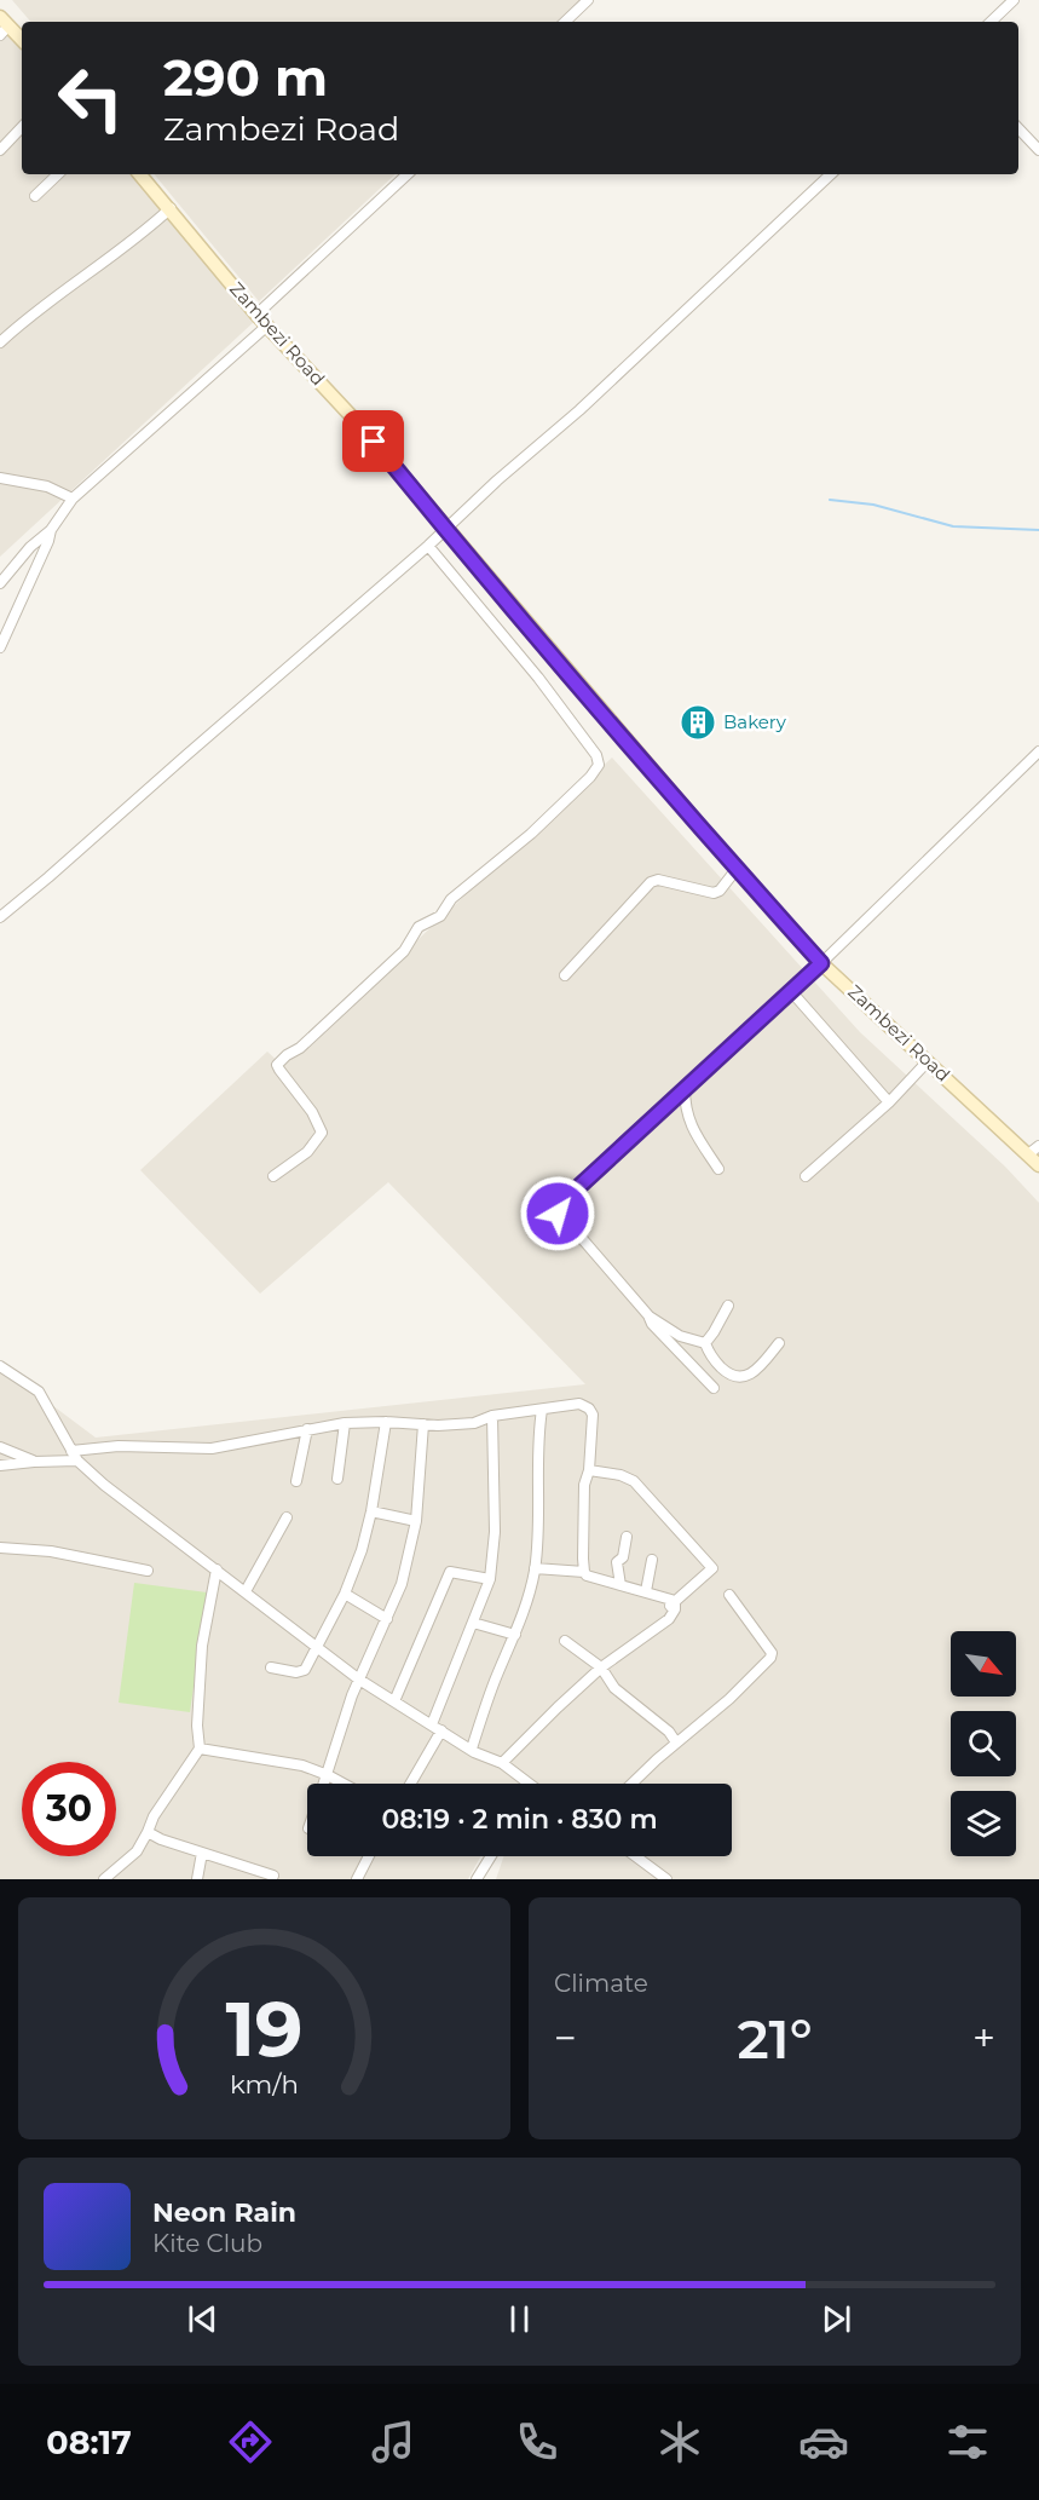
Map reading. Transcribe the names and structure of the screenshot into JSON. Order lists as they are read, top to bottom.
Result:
{
  "streets": {
    "main road": ["Zambezi Road"]
  },
  "places": {
    "building": ["Bakery"]
  },
  "north": "bottom right",
  "page": {
    "turn": ["290 m", "Zambezi Road"],
    "limit": "30",
    "trip": "08:19 · 2 min · 830 m",
    "tile": "Climate",
    "heat": ["−", "21°", "+"],
    "song": ["Neon Rain", "Kite Club"],
    "tabs": "08:17",
    "gauge": ["19", "km/h"]
  }
}
